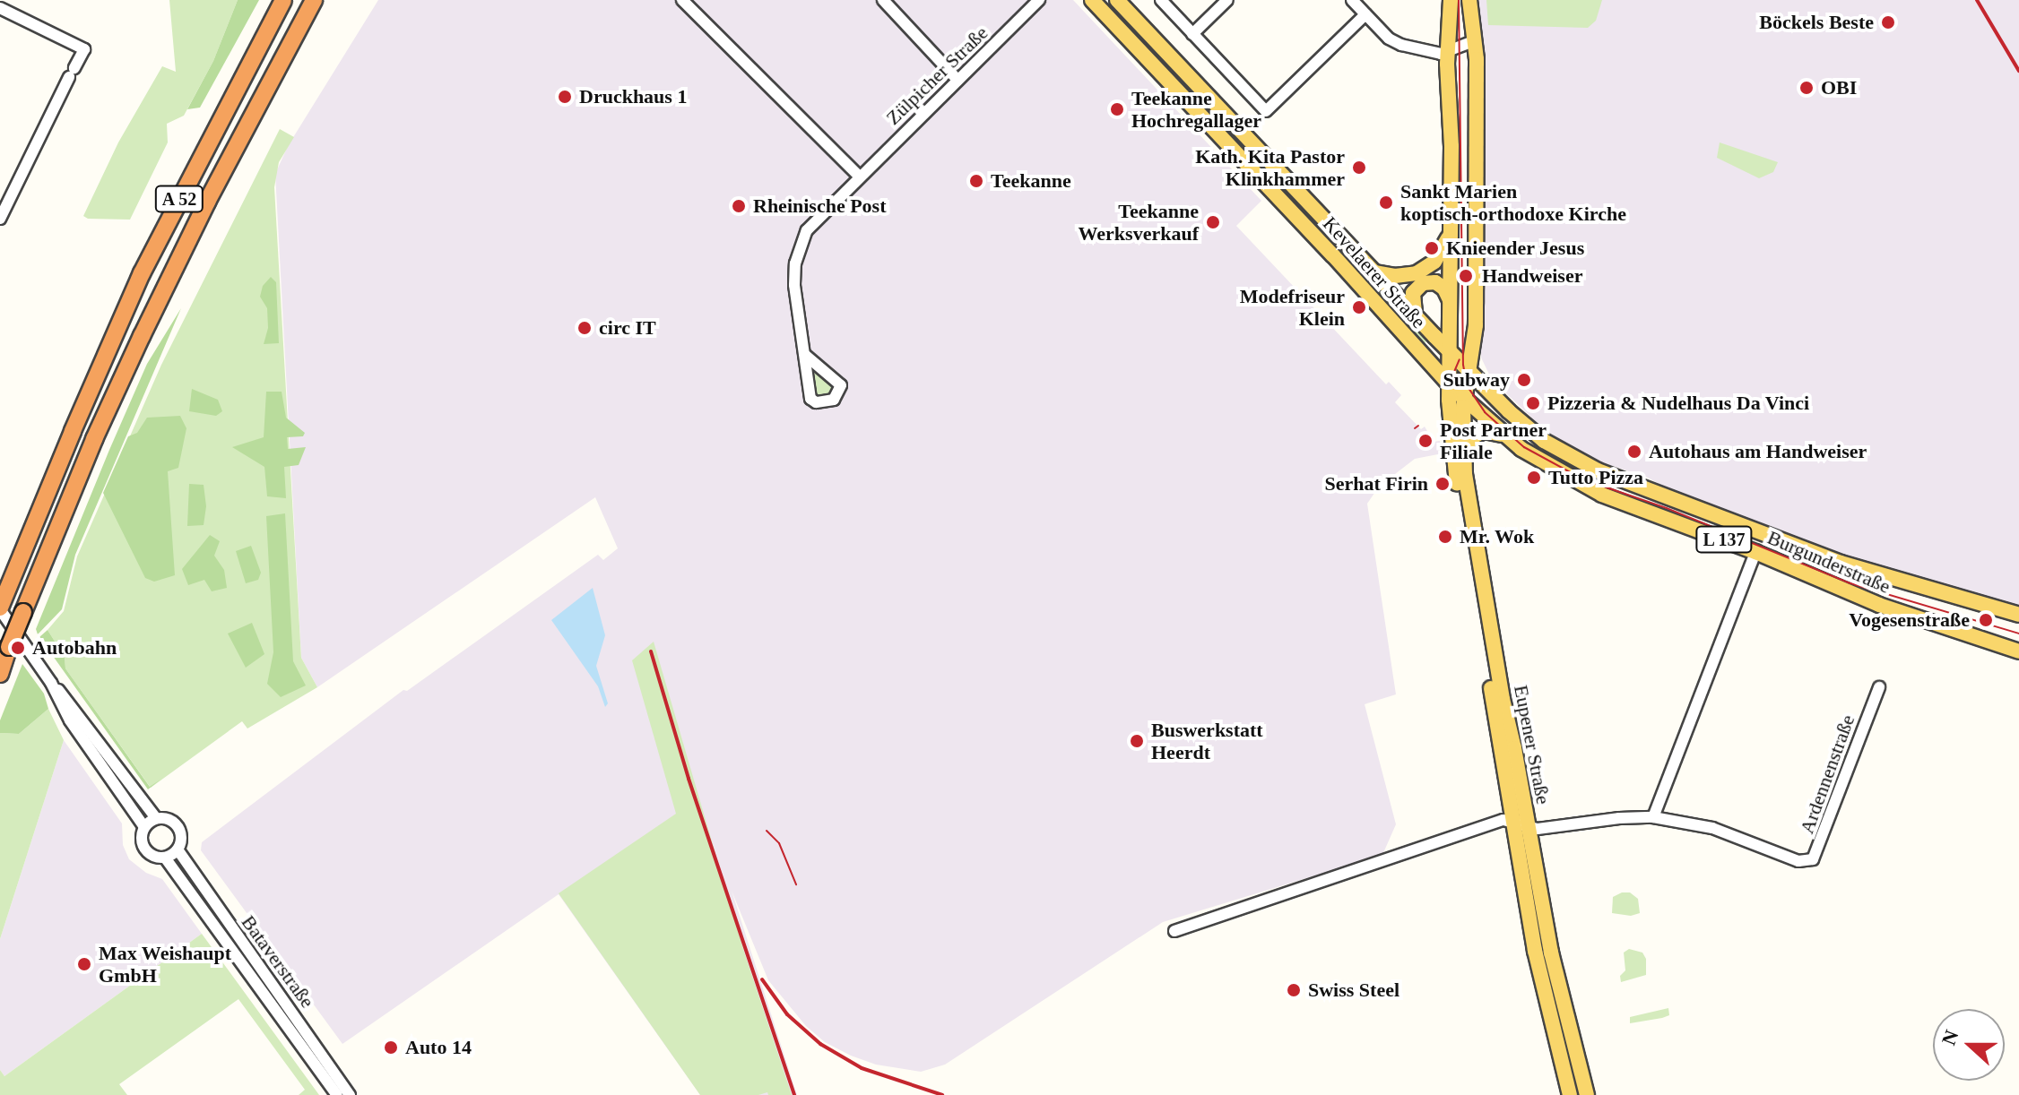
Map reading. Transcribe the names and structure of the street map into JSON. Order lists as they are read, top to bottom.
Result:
{
  "streets": {
    "highway": ["A 52"],
    "main road": [
      "Kevelaerer Straße",
      "L 137",
      "Burgunderstraße",
      "Eupener Straße"
    ],
    "street": ["Zülpicher Straße", "Ardennenstraße", "Bataverstraße"]
  },
  "crossings": [
    ["A 52", "Bataverstraße"],
    ["Kevelaerer Straße", "Burgunderstraße"],
    ["Kevelaerer Straße", "Eupener Straße"],
    ["Burgunderstraße", "Eupener Straße"]
  ],
  "places": [
    "Böckels Beste",
    "OBI",
    "Druckhaus 1",
    "Teekanne Hochregallager",
    "Kath. Kita Pastor Klinkhammer",
    "Teekanne",
    "Sankt Marien koptisch-orthodoxe Kirche",
    "Rheinische Post",
    "Teekanne Werksverkauf",
    "Knieender Jesus",
    "Handweiser",
    "Modefriseur Klein",
    "circ IT",
    "Subway",
    "Pizzeria & Nudelhaus Da Vinci",
    "Post Partner Filiale",
    "Autohaus am Handweiser",
    "Tutto Pizza",
    "Serhat Firin",
    "Mr. Wok",
    "Vogesenstraße",
    "Autobahn",
    "Buswerkstatt Heerdt",
    "Max Weishaupt GmbH",
    "Swiss Steel",
    "Auto 14"
  ],
  "north": "left"
}
